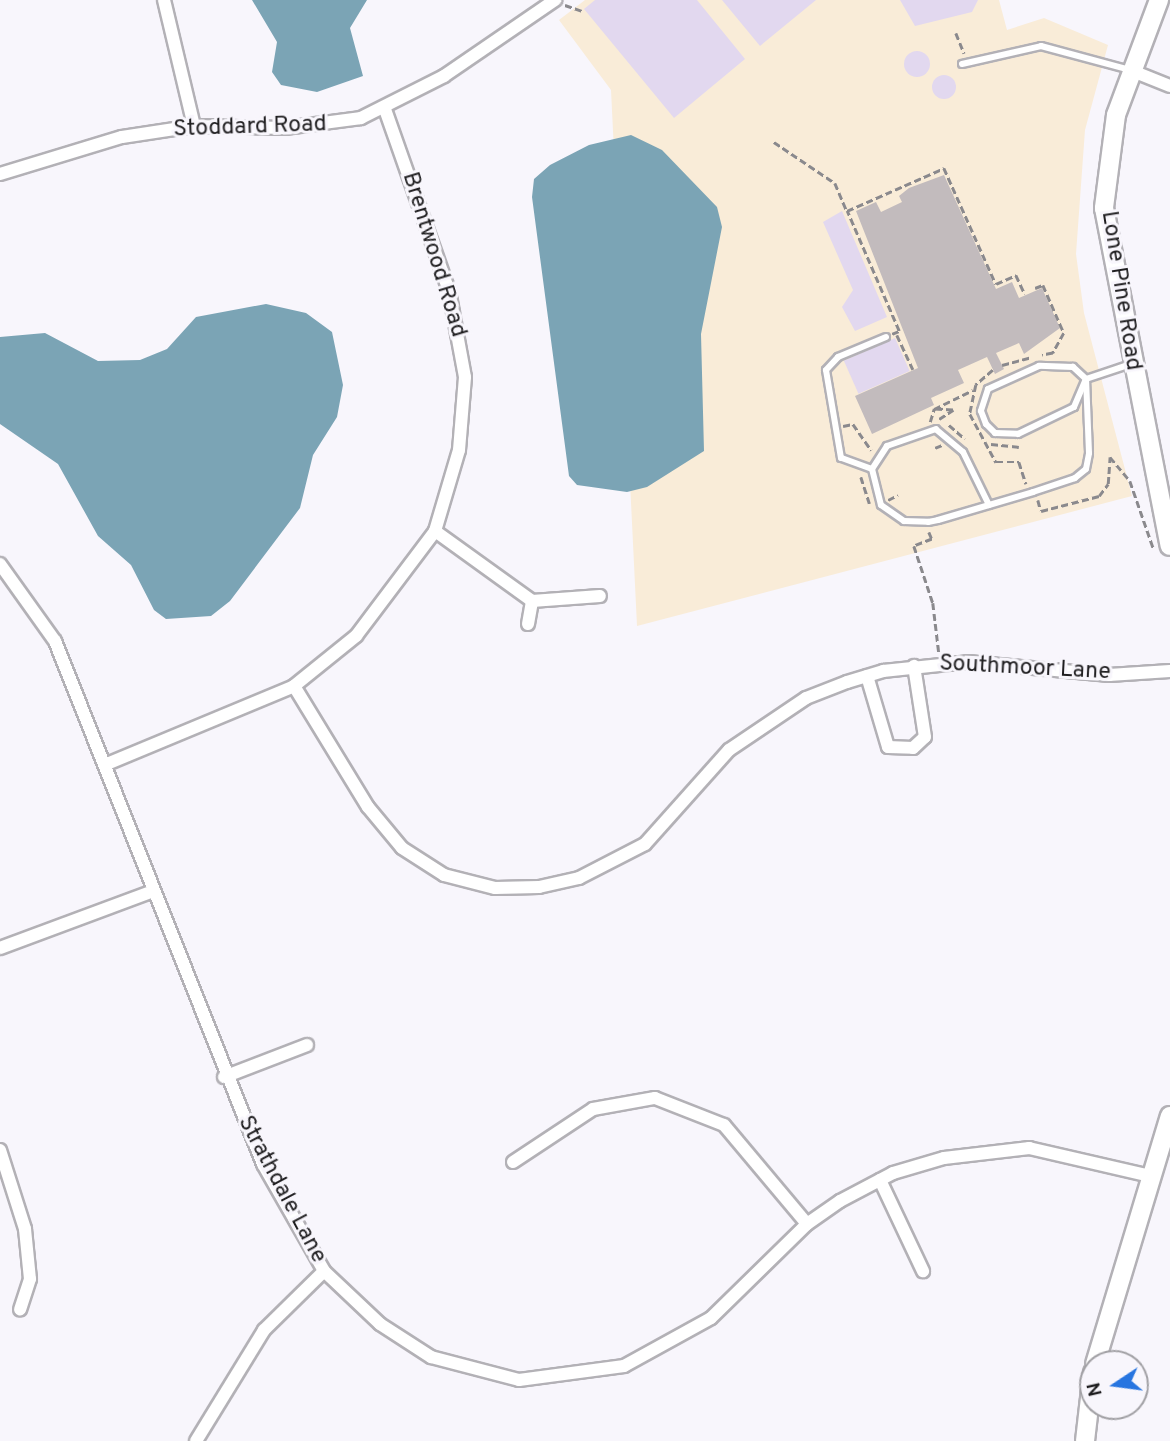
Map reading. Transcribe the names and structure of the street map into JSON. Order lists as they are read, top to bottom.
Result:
{
  "streets": {
    "street": [
      "Stoddard Road",
      "Brentwood Road",
      "Lone Pine Road",
      "Southmoor Lane",
      "Strathdale Lane"
    ]
  },
  "crossings": [
    ["Stoddard Road", "Brentwood Road"],
    ["Brentwood Road", "Southmoor Lane"],
    ["Brentwood Road", "Strathdale Lane"]
  ],
  "north": "left"
}
